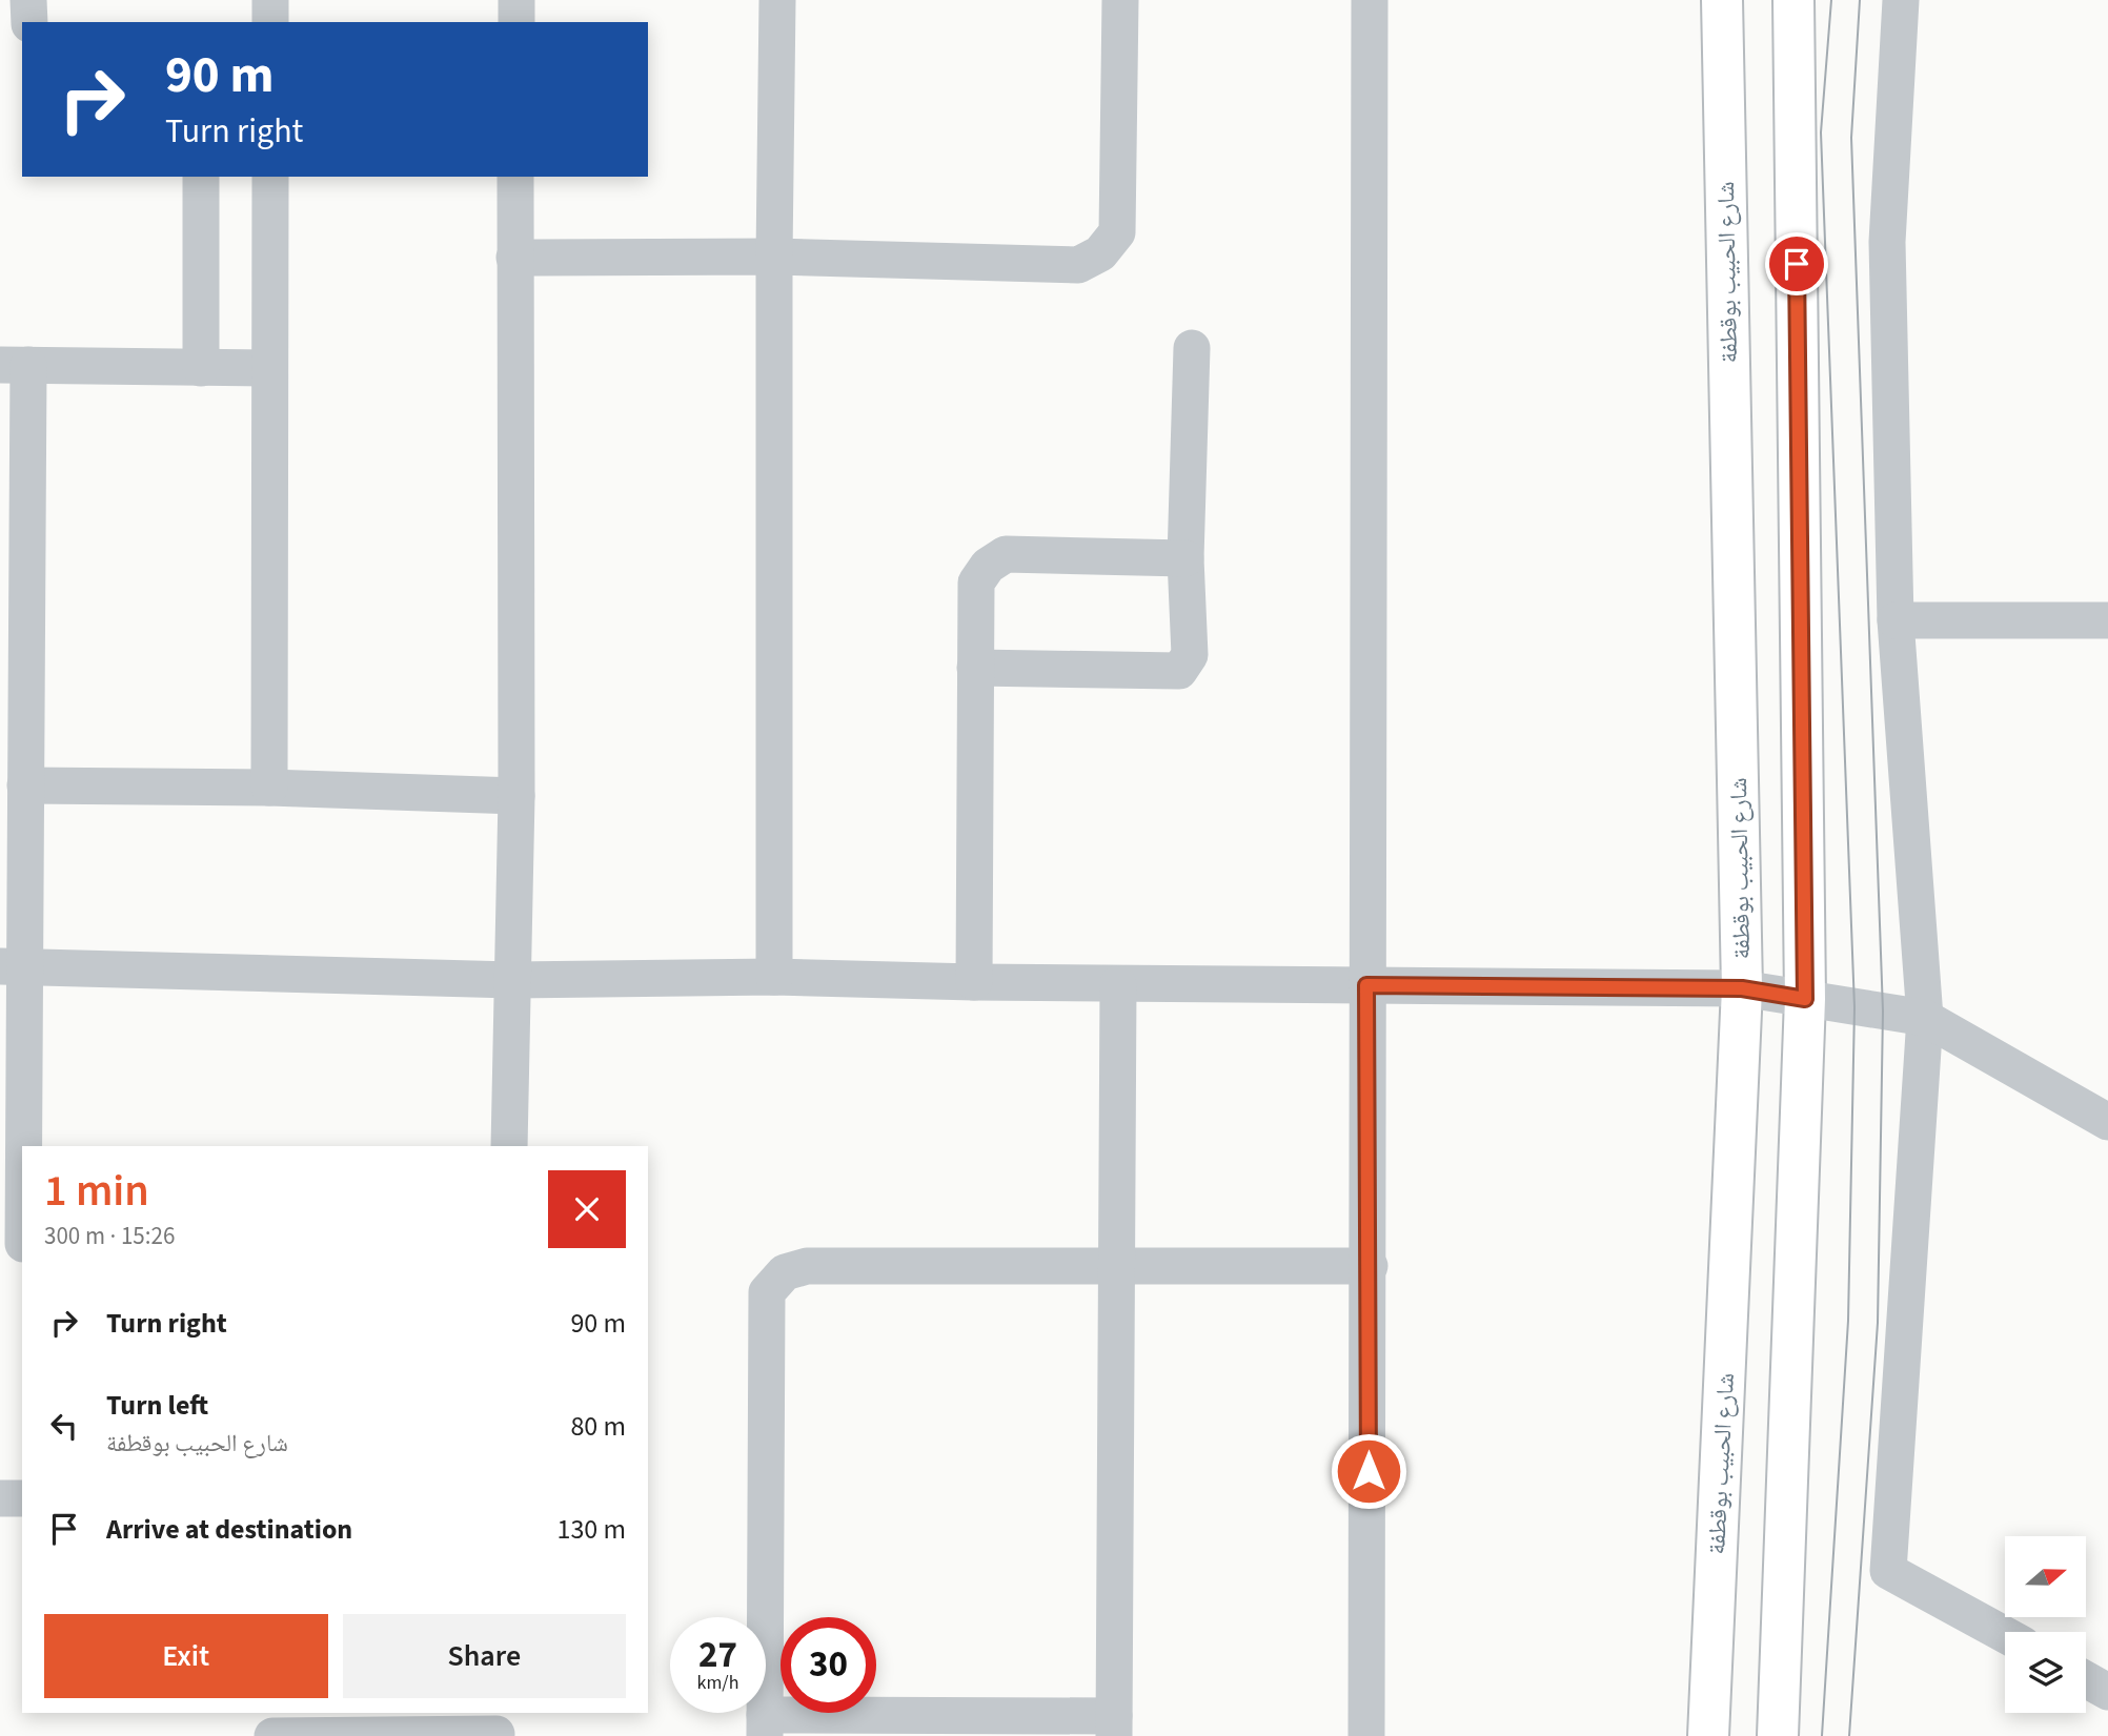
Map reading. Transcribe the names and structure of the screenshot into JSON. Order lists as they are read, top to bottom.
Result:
{
  "streets": {
    "main road": ["شارع الحبيب بوقطفة"]
  },
  "north": "right",
  "page": {
    "turn": ["90 m", "Turn right"],
    "heading": ["1 min", "300 m · 15:26"],
    "list": [
      {
        "name": "Turn right",
        "value": "90 m"
      },
      {
        "name": "Turn left",
        "note": "شارع الحبيب بوقطفة",
        "value": "80 m"
      },
      {
        "name": "Arrive at destination",
        "value": "130 m"
      }
    ],
    "buttons": ["Exit", "Share"],
    "speed": "27 km/h",
    "limit": "30"
  }
}
